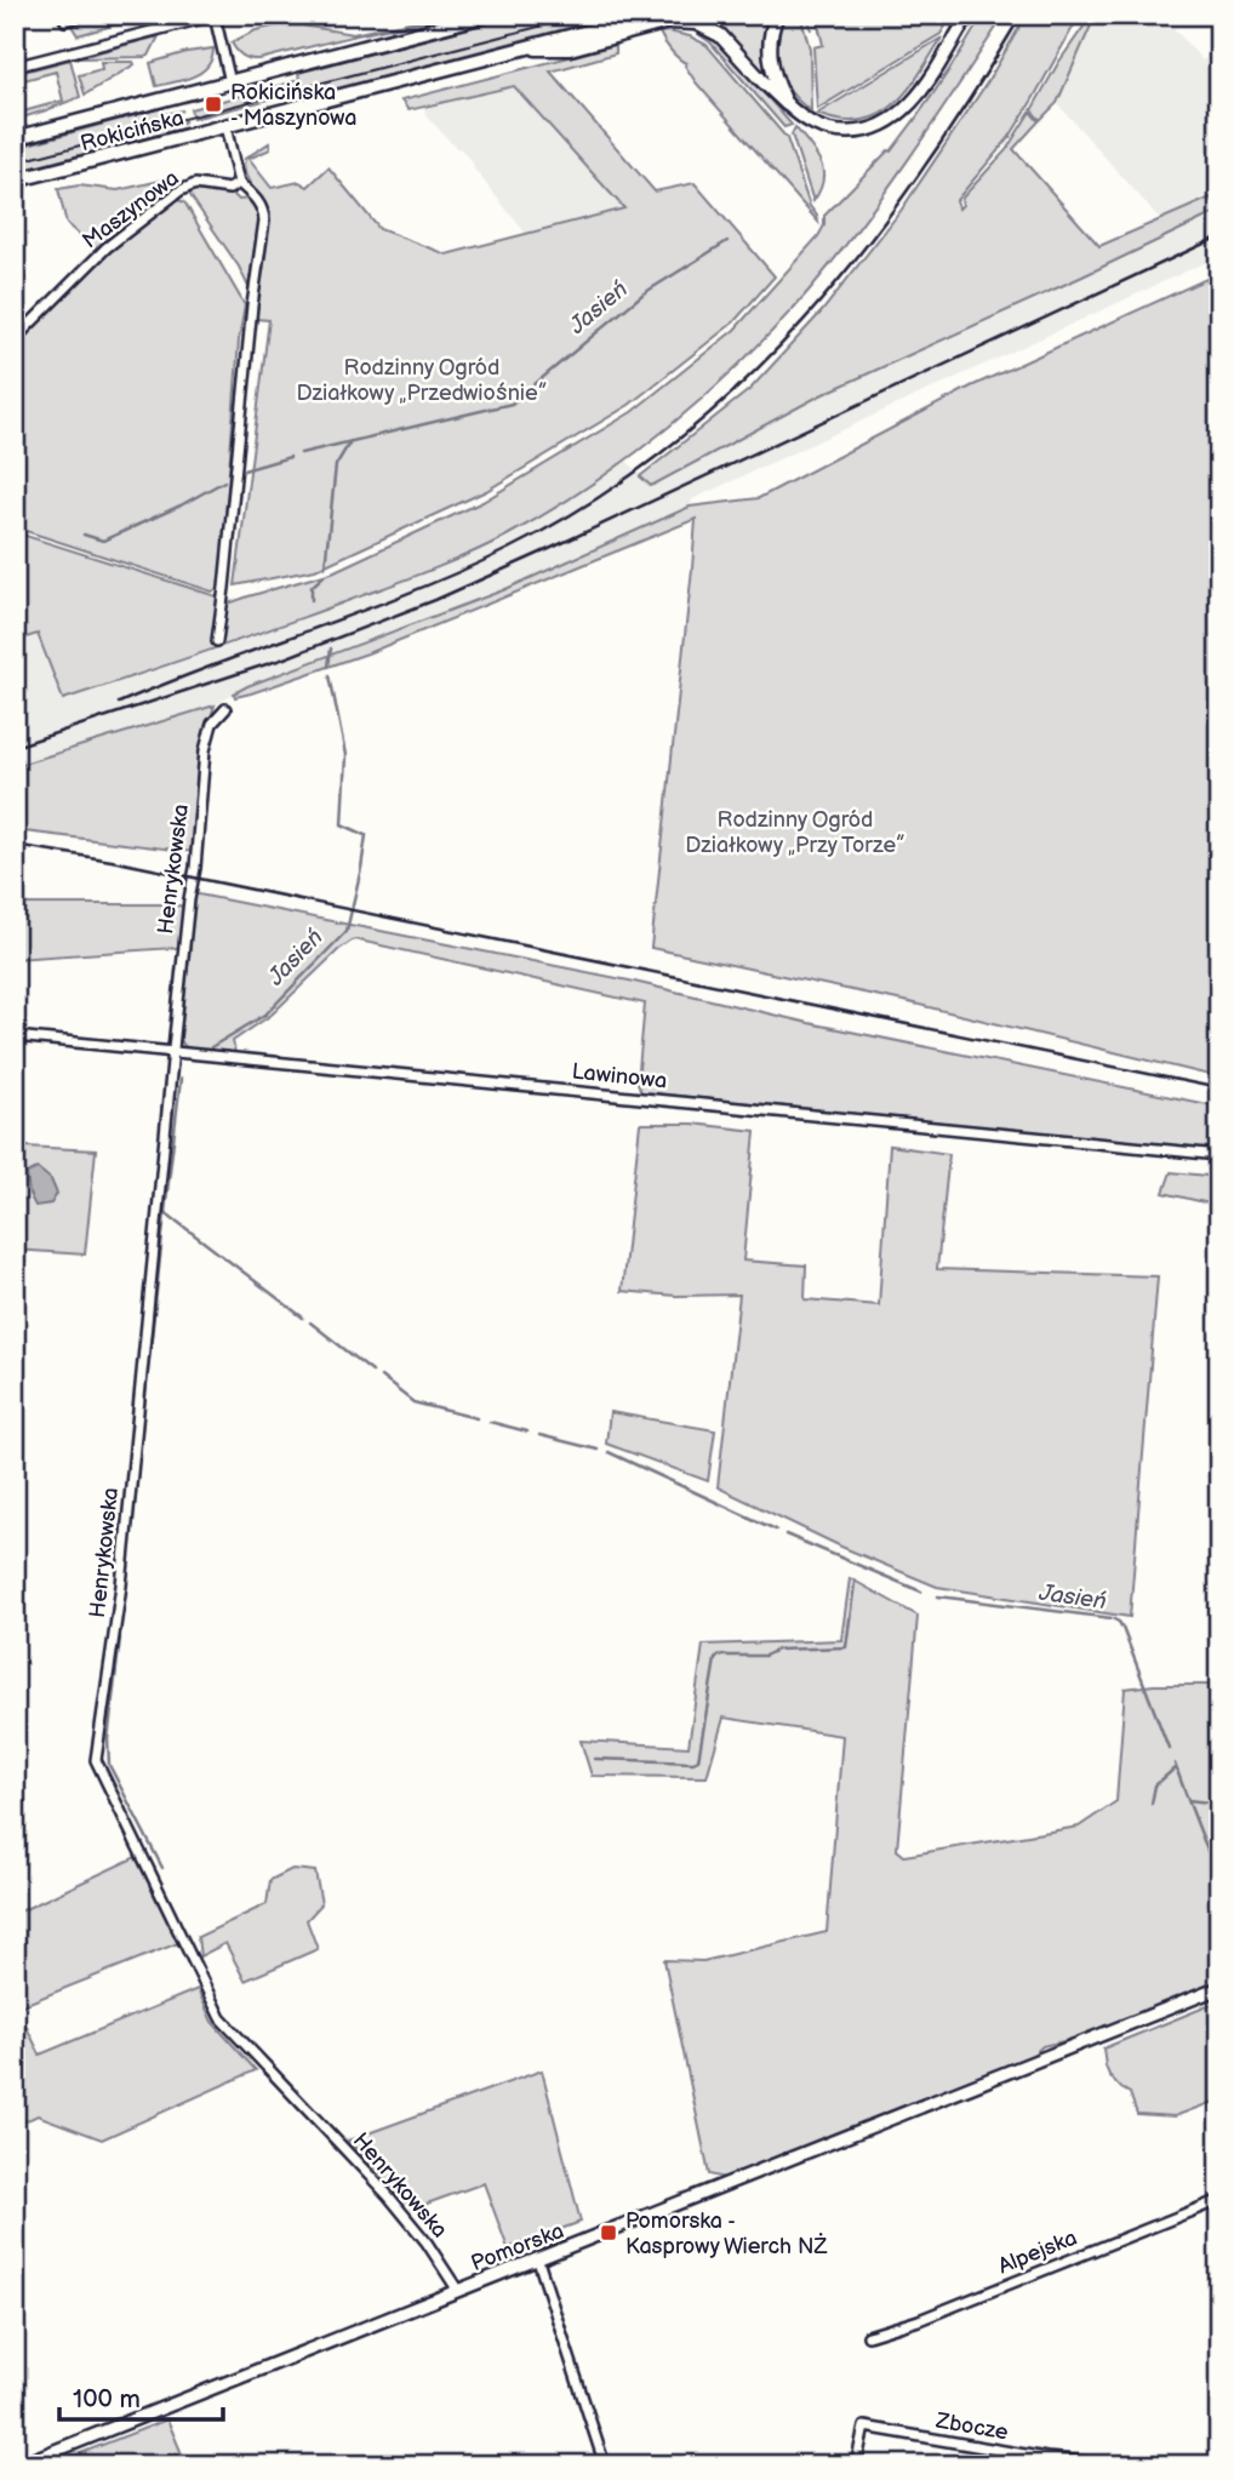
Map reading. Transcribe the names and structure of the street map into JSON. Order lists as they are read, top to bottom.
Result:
{
  "streets": {
    "main road": ["Rokicińska"],
    "street": [
      "Maszynowa",
      "Henrykowska",
      "Lawinowa",
      "Pomorska",
      "Alpejska",
      "Zbocze"
    ]
  },
  "crossings": [
    ["Henrykowska", "Lawinowa"],
    ["Henrykowska", "Pomorska"]
  ],
  "water": ["Jasień"],
  "parks": ["Rodzinny Ogród Działkowy „Przedwiośnie”", "Rodzinny Ogród Działkowy „Przy Torze”"],
  "places": {
    "transit": ["Rokicińska - Maszynowa", "Pomorska - Kasprowy Wierch NŻ"]
  },
  "scale_bar": "100 m"
}
